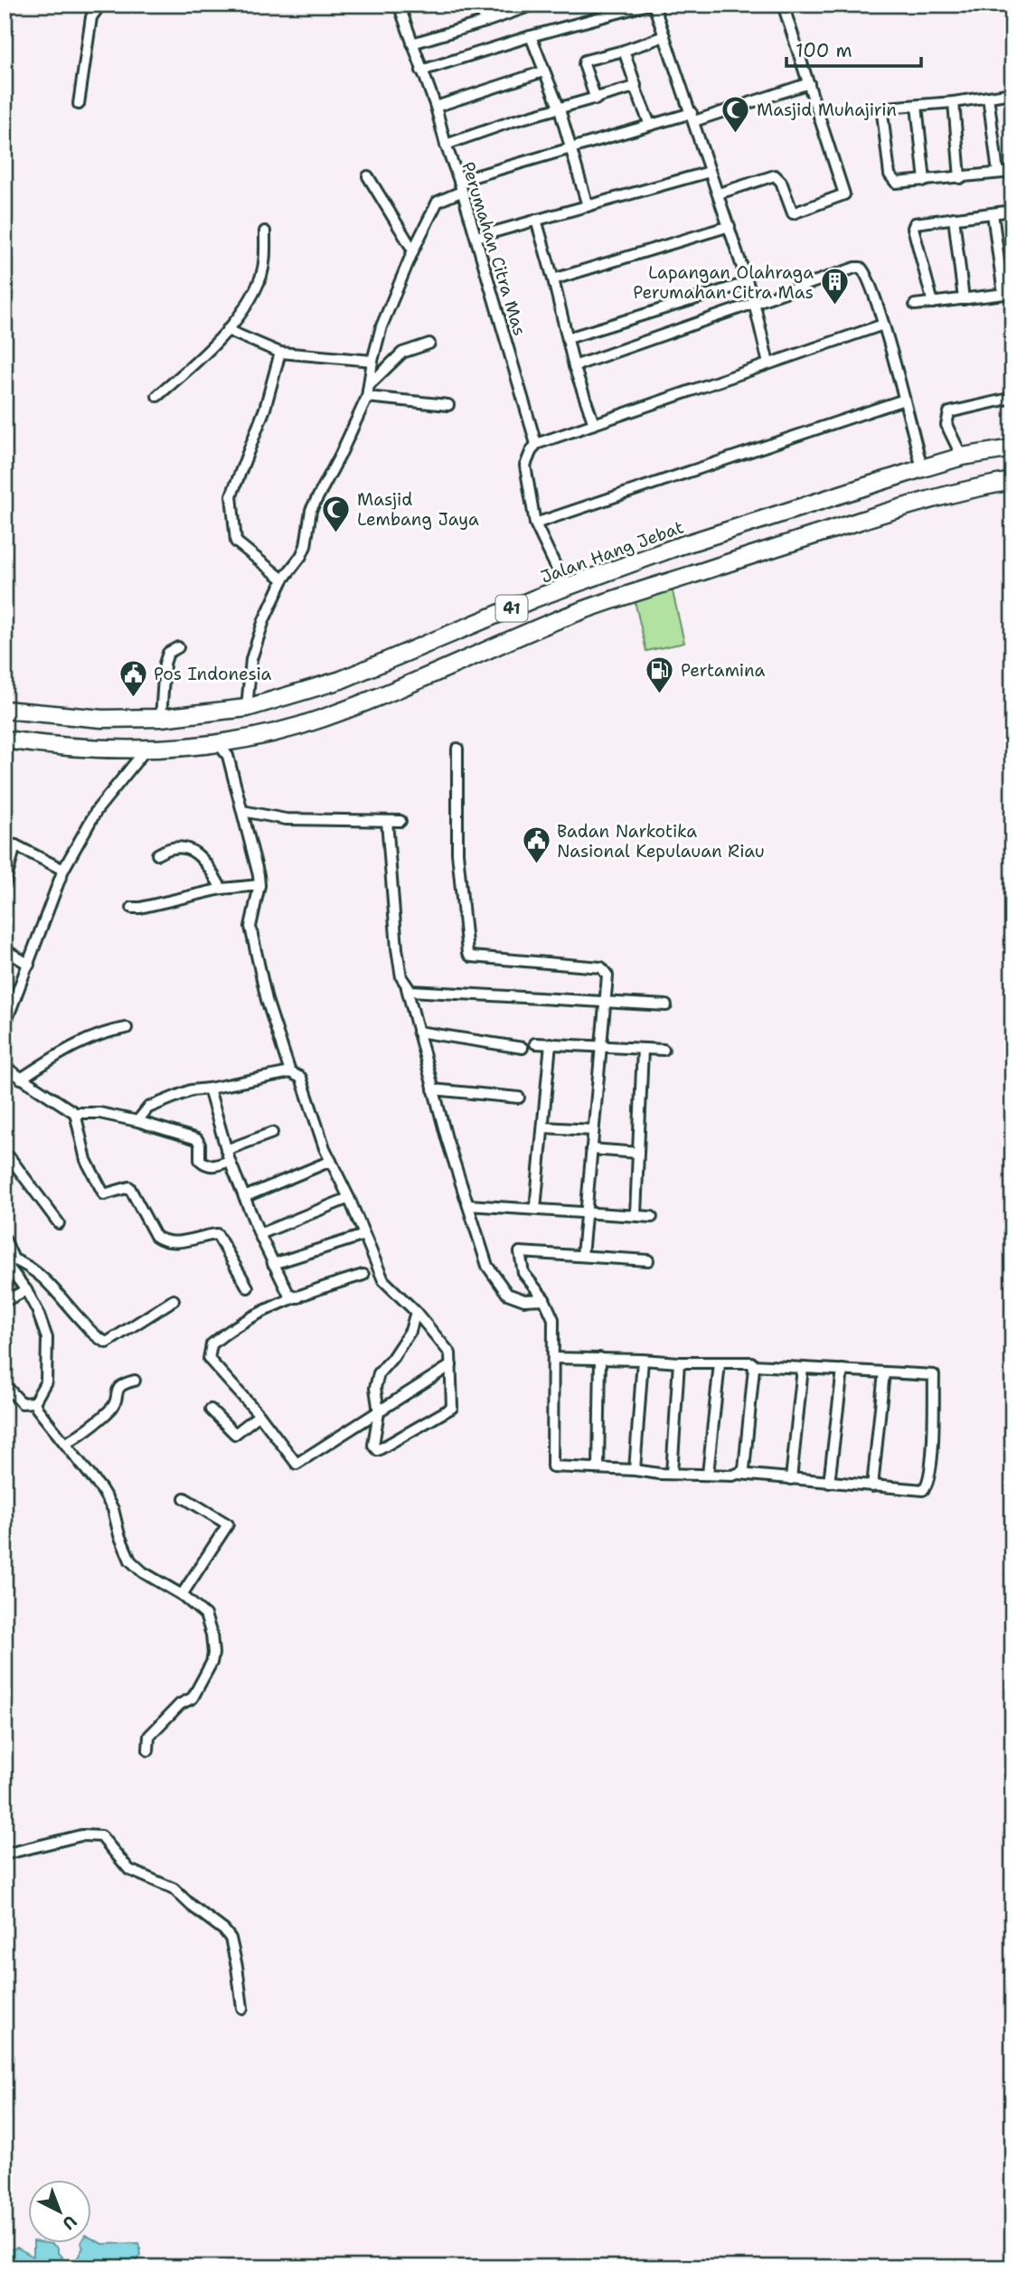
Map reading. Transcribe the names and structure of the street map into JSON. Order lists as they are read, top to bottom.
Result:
{
  "streets": {
    "highway": ["Jalan Hang Jebat", "41"],
    "street": ["Perumahan Citra Mas"]
  },
  "places": {
    "mosque": ["Masjid Muhajirin", "Masjid Lembang Jaya"],
    "building": ["Lapangan Olahraga Perumahan Citra Mas"],
    "fuel station": ["Pertamina"],
    "public building": ["Pos Indonesia", "Badan Narkotika Nasional Kepulauan Riau"]
  },
  "scale_bar": "100 m",
  "north": "bottom right"
}
